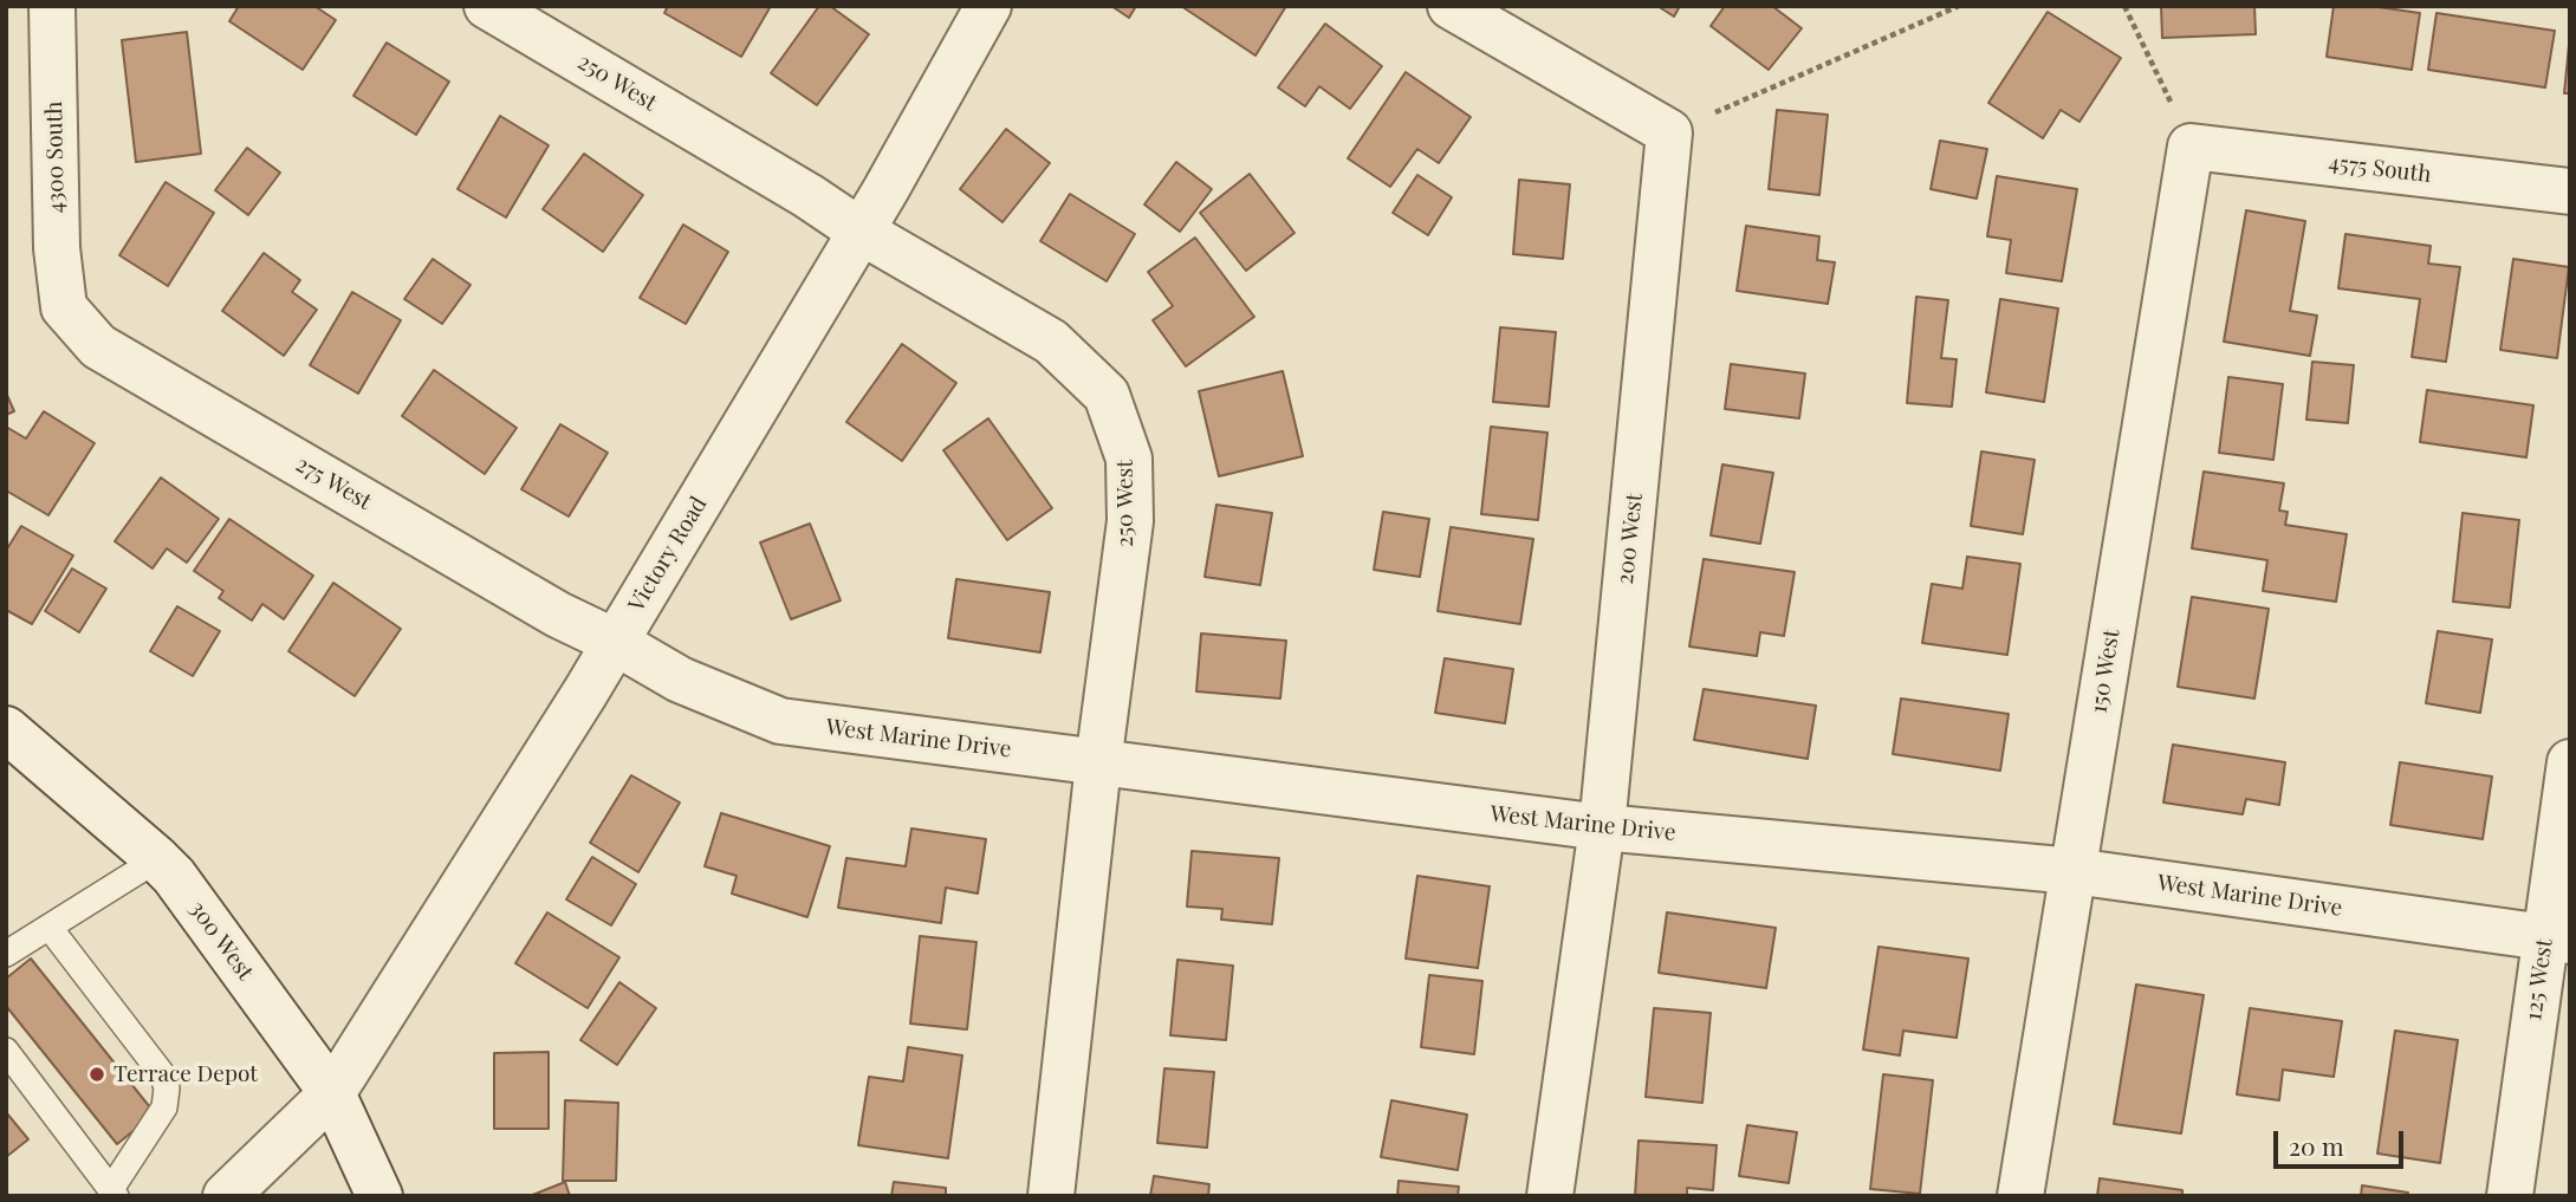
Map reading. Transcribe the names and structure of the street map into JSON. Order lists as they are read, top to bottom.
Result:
{
  "streets": {
    "street": [
      "250 West",
      "4300 South",
      "4575 South",
      "275 West",
      "200 West",
      "Victory Road",
      "150 West",
      "West Marine Drive",
      "300 West",
      "125 West"
    ]
  },
  "crossings": [
    ["250 West", "Victory Road"],
    ["250 West", "West Marine Drive"],
    ["4300 South", "275 West"],
    ["4575 South", "150 West"],
    ["275 West", "Victory Road"],
    ["275 West", "West Marine Drive"],
    ["200 West", "West Marine Drive"],
    ["Victory Road", "West Marine Drive"],
    ["Victory Road", "300 West"],
    ["150 West", "West Marine Drive"],
    ["West Marine Drive", "125 West"]
  ],
  "places": ["Terrace Depot"],
  "scale_bar": "20 m"
}
